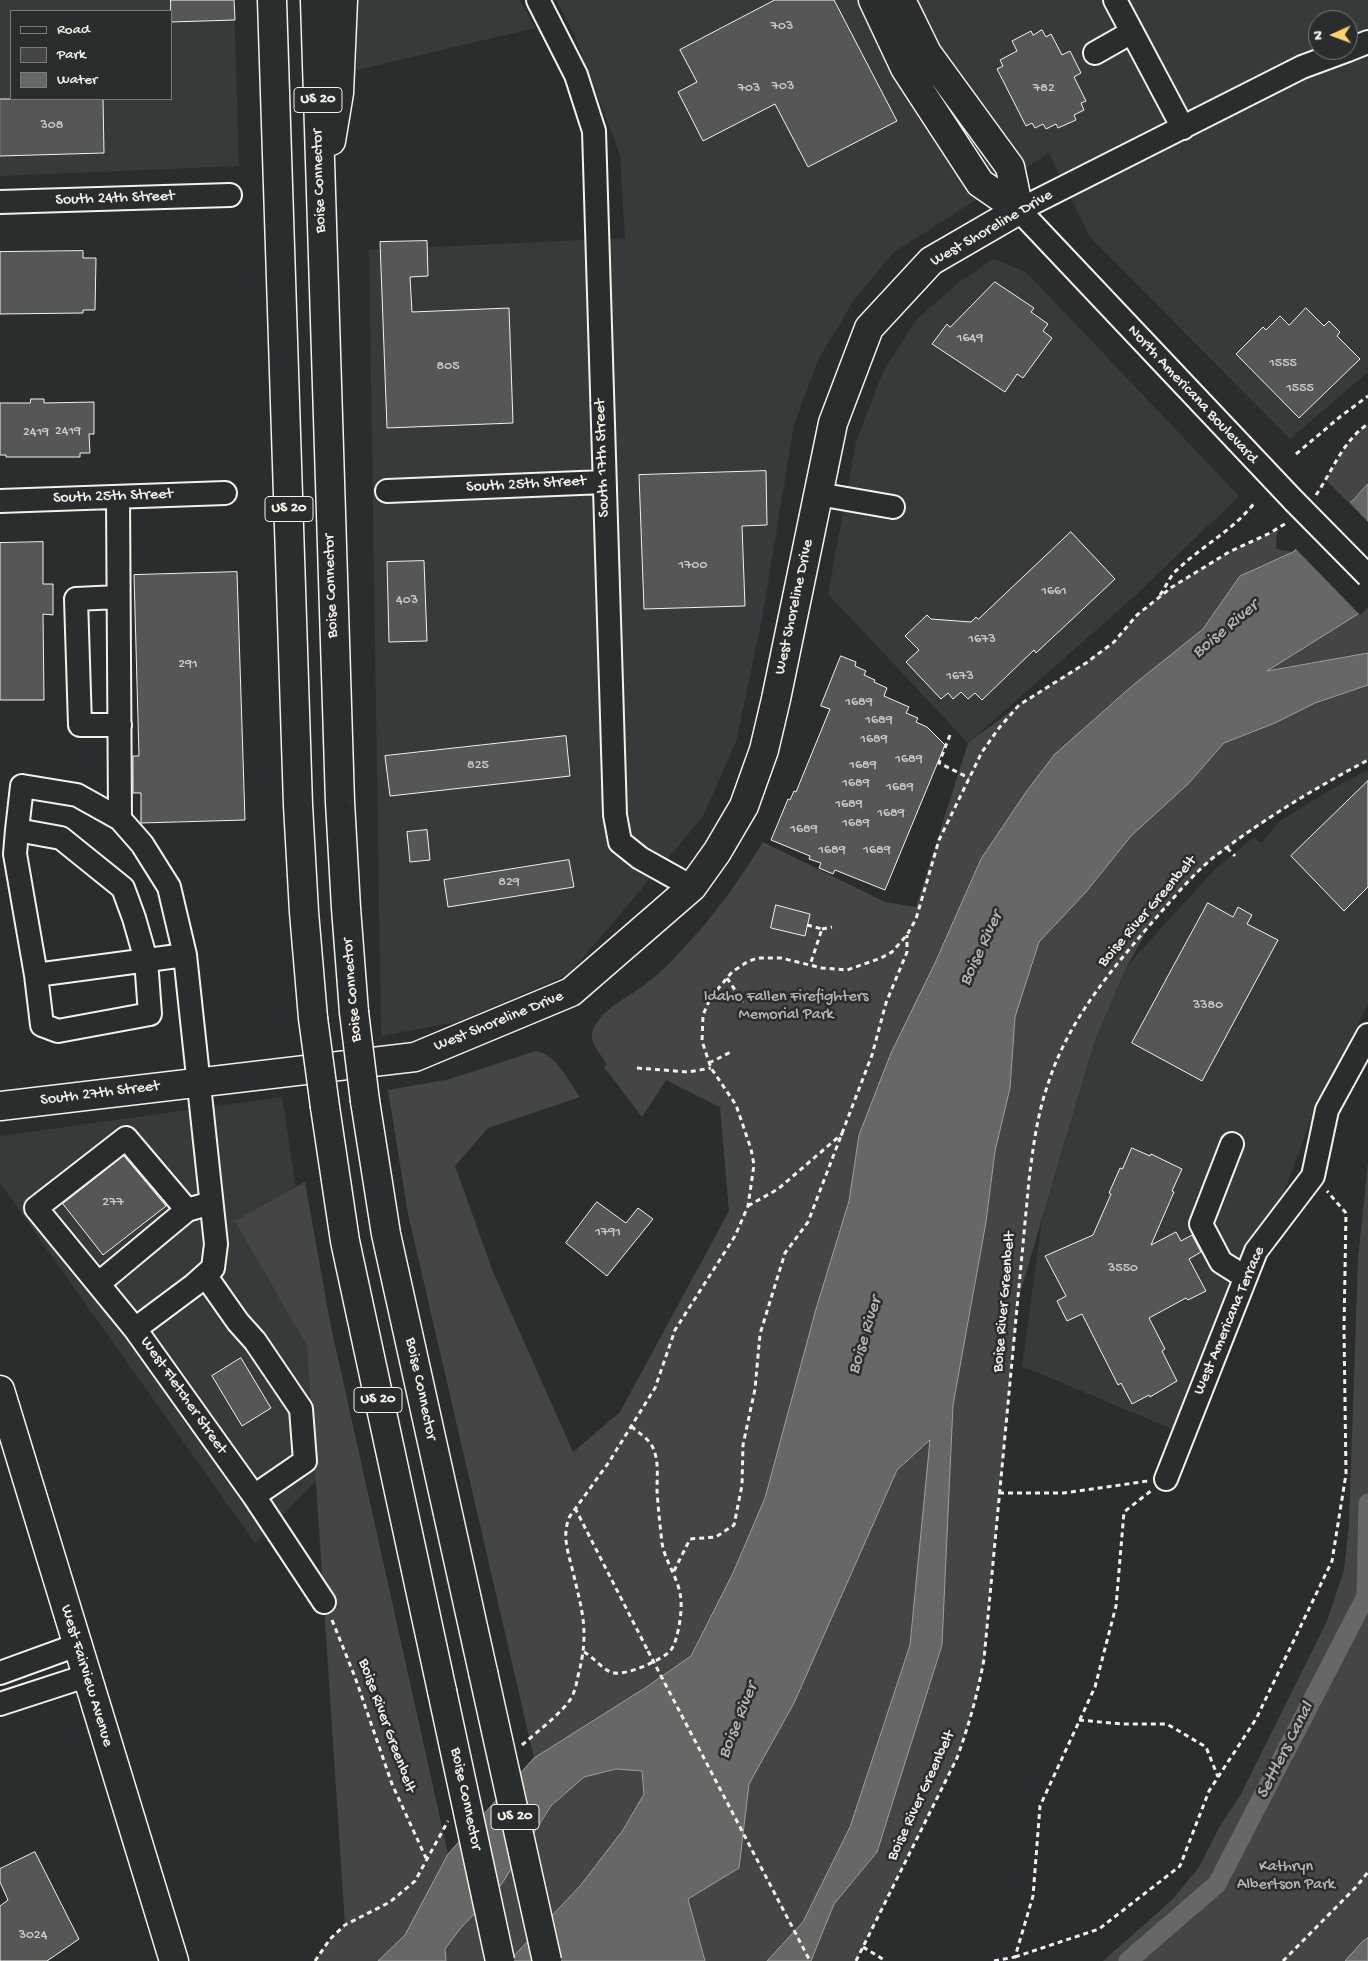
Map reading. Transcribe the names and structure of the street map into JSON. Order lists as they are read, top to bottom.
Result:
{
  "streets": {
    "main road": [
      "US 20",
      "Boise Connector",
      "West Shoreline Drive",
      "South 27th Street",
      "West Fairview Avenue"
    ],
    "street": [
      "South 24th Street",
      "North Americana Boulevard",
      "South 17th Street",
      "South 25th Street",
      "West Americana Terrace",
      "West Fletcher Street"
    ],
    "path": ["Boise River Greenbelt"]
  },
  "crossings": [
    ["West Shoreline Drive", "North Americana Boulevard"],
    ["West Shoreline Drive", "South 17th Street"],
    ["West Shoreline Drive", "South 27th Street"],
    ["West Shoreline Drive", "West Fletcher Street"],
    ["South 17th Street", "South 25th Street"],
    ["Boise River Greenbelt", "West Fletcher Street"],
    ["South 27th Street", "West Fletcher Street"]
  ],
  "water": ["Boise River", "Settlers Canal"],
  "parks": ["Idaho Fallen Firefighters Memorial Park", "Kathryn Albertson Park"],
  "house_numbers": [
    "703",
    "703",
    "703",
    "782",
    "308",
    "1649",
    "1555",
    "805",
    "1555",
    "2419",
    "2419",
    "1700",
    "1661",
    "403",
    "1673",
    "291",
    "1673",
    "1689",
    "1689",
    "1689",
    "1689",
    "825",
    "1689",
    "1689",
    "1689",
    "1689",
    "1689",
    "1689",
    "1689",
    "1689",
    "1689",
    "829",
    "3380",
    "277",
    "1791",
    "3550",
    "3024"
  ],
  "legend": ["Road", "Park", "Water"],
  "north": "left"
}
